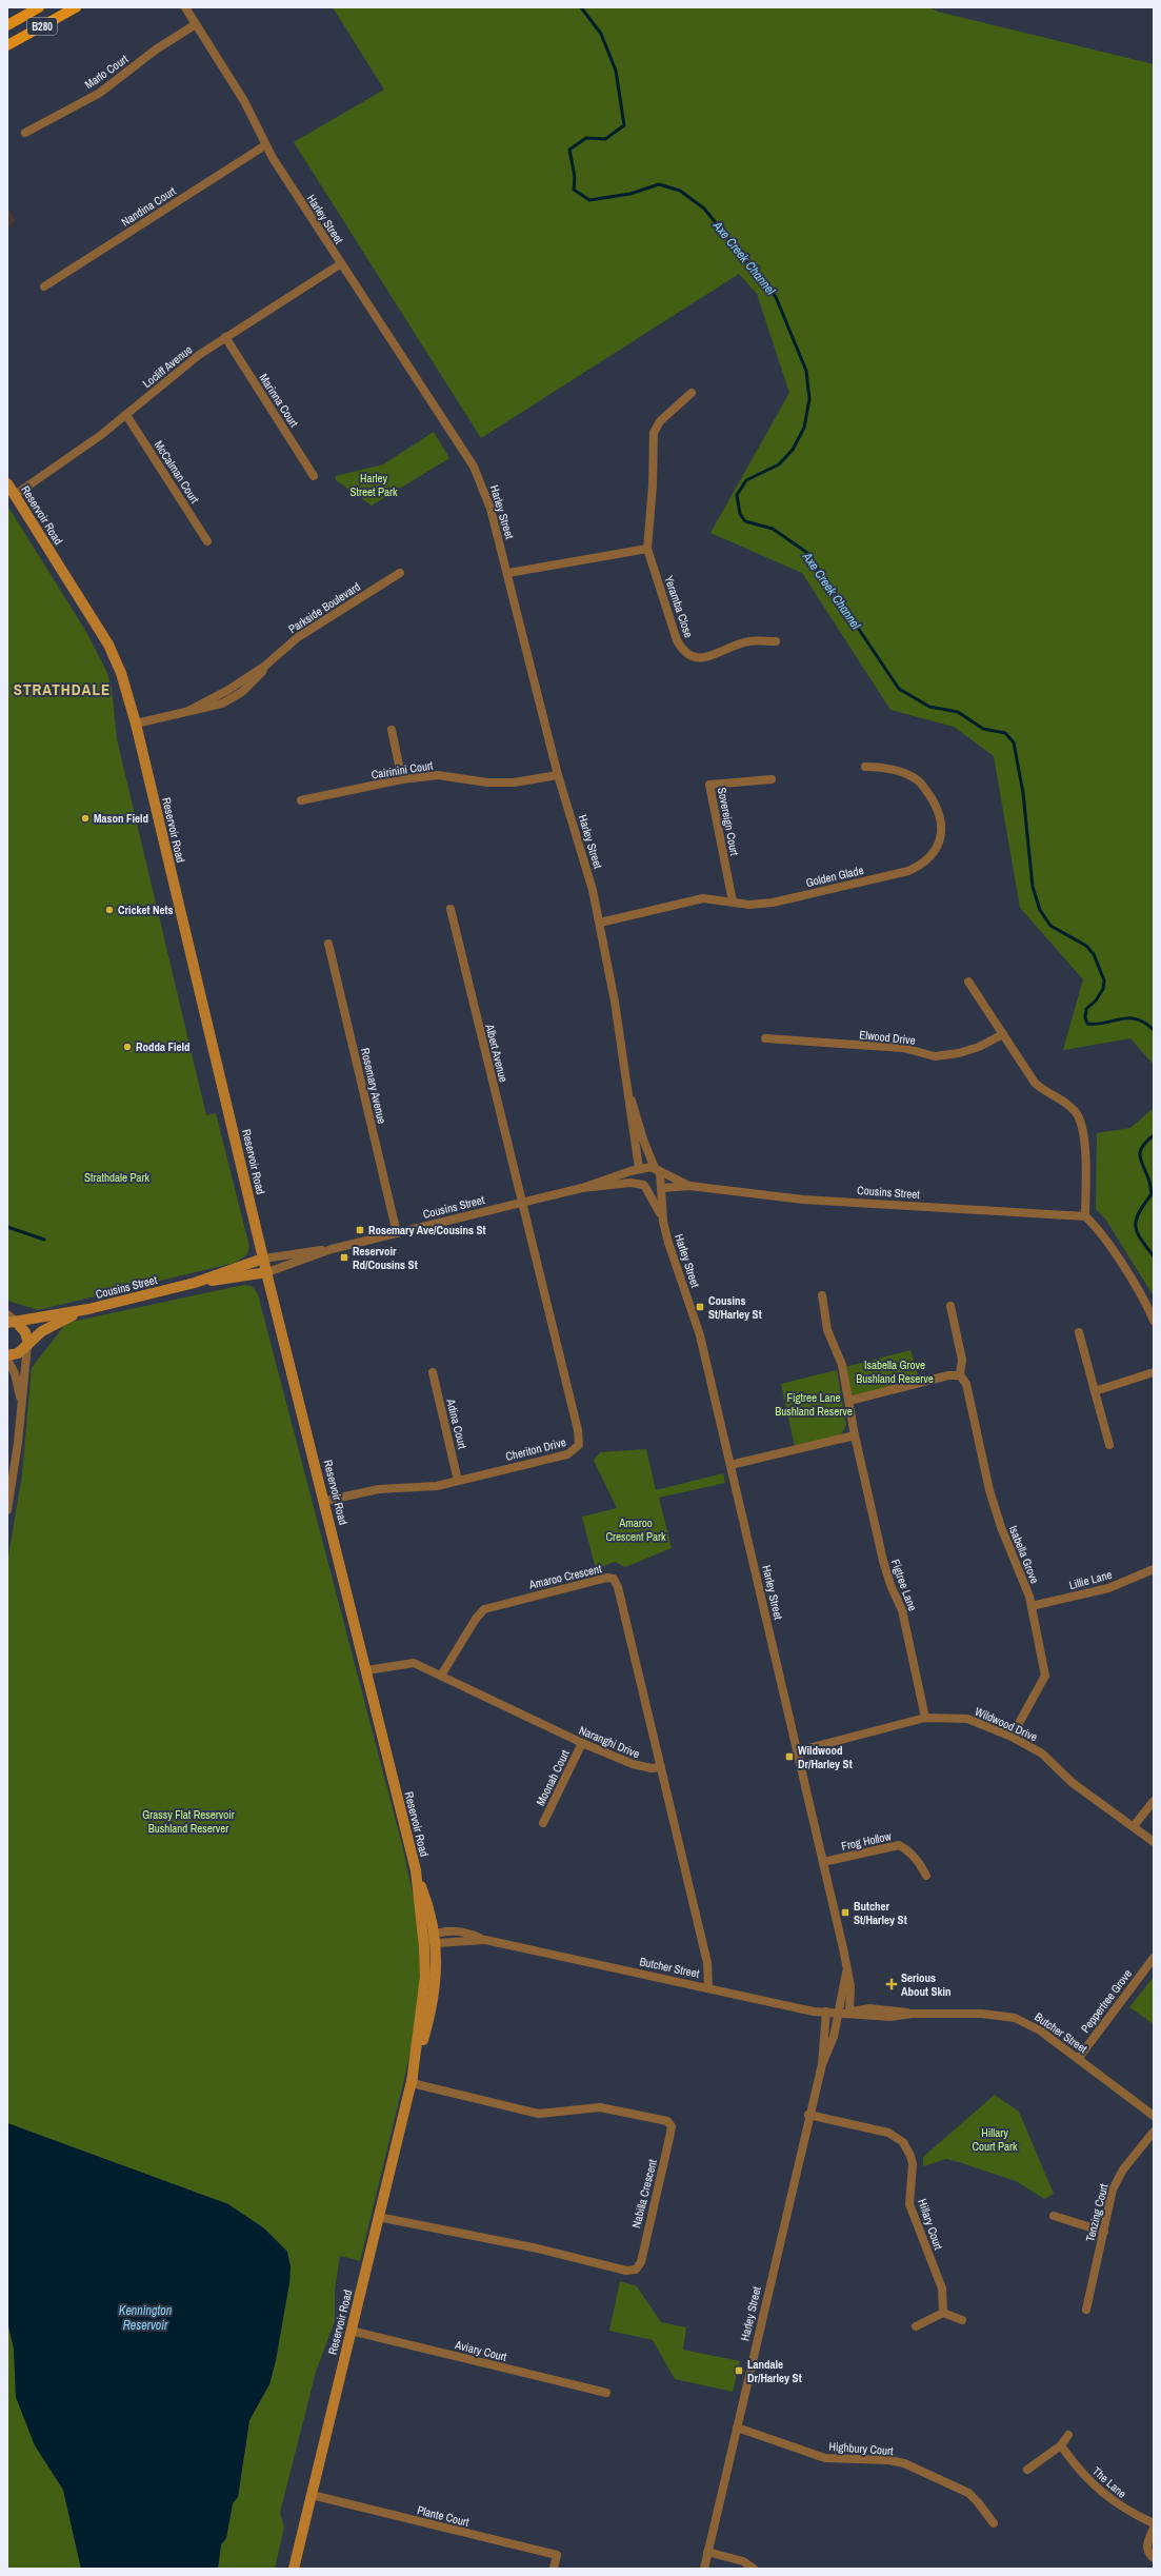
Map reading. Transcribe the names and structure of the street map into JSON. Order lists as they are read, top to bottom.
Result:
{
  "streets": {
    "main road": ["B280", "Reservoir Road", "Cousins Street"],
    "street": [
      "Marlo Court",
      "Nandina Court",
      "Harley Street",
      "Locliff Avenue",
      "Marinna Court",
      "McCalman Court",
      "Yeramba Close",
      "Parkside Boulevard",
      "Cairinini Court",
      "Sovereign Court",
      "Golden Glade",
      "Elwood Drive",
      "Albert Avenue",
      "Rosemary Avenue",
      "Adina Court",
      "Cheriton Drive",
      "Isabella Grove",
      "Amaroo Crescent",
      "Lillie Lane",
      "Figtree Lane",
      "Wildwood Drive",
      "Naranghi Drive",
      "Moonah Court",
      "Frog Hollow",
      "Butcher Street",
      "Peppertree Grove",
      "Nabilla Crescent",
      "Tenzing Court",
      "Hillary Court",
      "Aviary Court",
      "Highbury Court",
      "The Lane",
      "Plante Court"
    ]
  },
  "crossings": [
    ["Marlo Court", "Harley Street"],
    ["Nandina Court", "Harley Street"],
    ["Harley Street", "Locliff Avenue"],
    ["Harley Street", "Cairinini Court"],
    ["Harley Street", "Golden Glade"],
    ["Harley Street", "Cousins Street"],
    ["Harley Street", "Wildwood Drive"],
    ["Harley Street", "Frog Hollow"],
    ["Harley Street", "Butcher Street"],
    ["Harley Street", "Hillary Court"],
    ["Harley Street", "Highbury Court"],
    ["Locliff Avenue", "Marinna Court"],
    ["Locliff Avenue", "McCalman Court"],
    ["Locliff Avenue", "Reservoir Road"],
    ["Reservoir Road", "Parkside Boulevard"],
    ["Reservoir Road", "Cousins Street"],
    ["Reservoir Road", "Cheriton Drive"],
    ["Reservoir Road", "Naranghi Drive"],
    ["Reservoir Road", "Butcher Street"],
    ["Reservoir Road", "Nabilla Crescent"],
    ["Reservoir Road", "Aviary Court"],
    ["Reservoir Road", "Plante Court"],
    ["Sovereign Court", "Golden Glade"],
    ["Albert Avenue", "Cousins Street"],
    ["Albert Avenue", "Cheriton Drive"],
    ["Rosemary Avenue", "Cousins Street"],
    ["Cousins Street", "Cheriton Drive"],
    ["Adina Court", "Cheriton Drive"],
    ["Isabella Grove", "Lillie Lane"],
    ["Isabella Grove", "Wildwood Drive"],
    ["Amaroo Crescent", "Naranghi Drive"],
    ["Figtree Lane", "Wildwood Drive"],
    ["Naranghi Drive", "Moonah Court"],
    ["Butcher Street", "Peppertree Grove"]
  ],
  "districts": ["STRATHDALE"],
  "water": ["Axe Creek Channel", "Kennington Reservoir"],
  "parks": [
    "Harley Street Park",
    "Strathdale Park",
    "Isabella Grove Bushland Reserve",
    "Figtree Lane Bushland Reserve",
    "Amaroo Crescent Park",
    "Grassy Flat Reservoir Bushland Reserver",
    "Hillary Court Park"
  ],
  "places": {
    "other": ["Mason Field", "Cricket Nets", "Rodda Field"],
    "transit": [
      "Rosemary Ave/Cousins St",
      "Reservoir Rd/Cousins St",
      "Cousins St/Harley St",
      "Wildwood Dr/Harley St",
      "Butcher St/Harley St",
      "Landale Dr/Harley St"
    ],
    "health": ["Serious About Skin"]
  }
}
